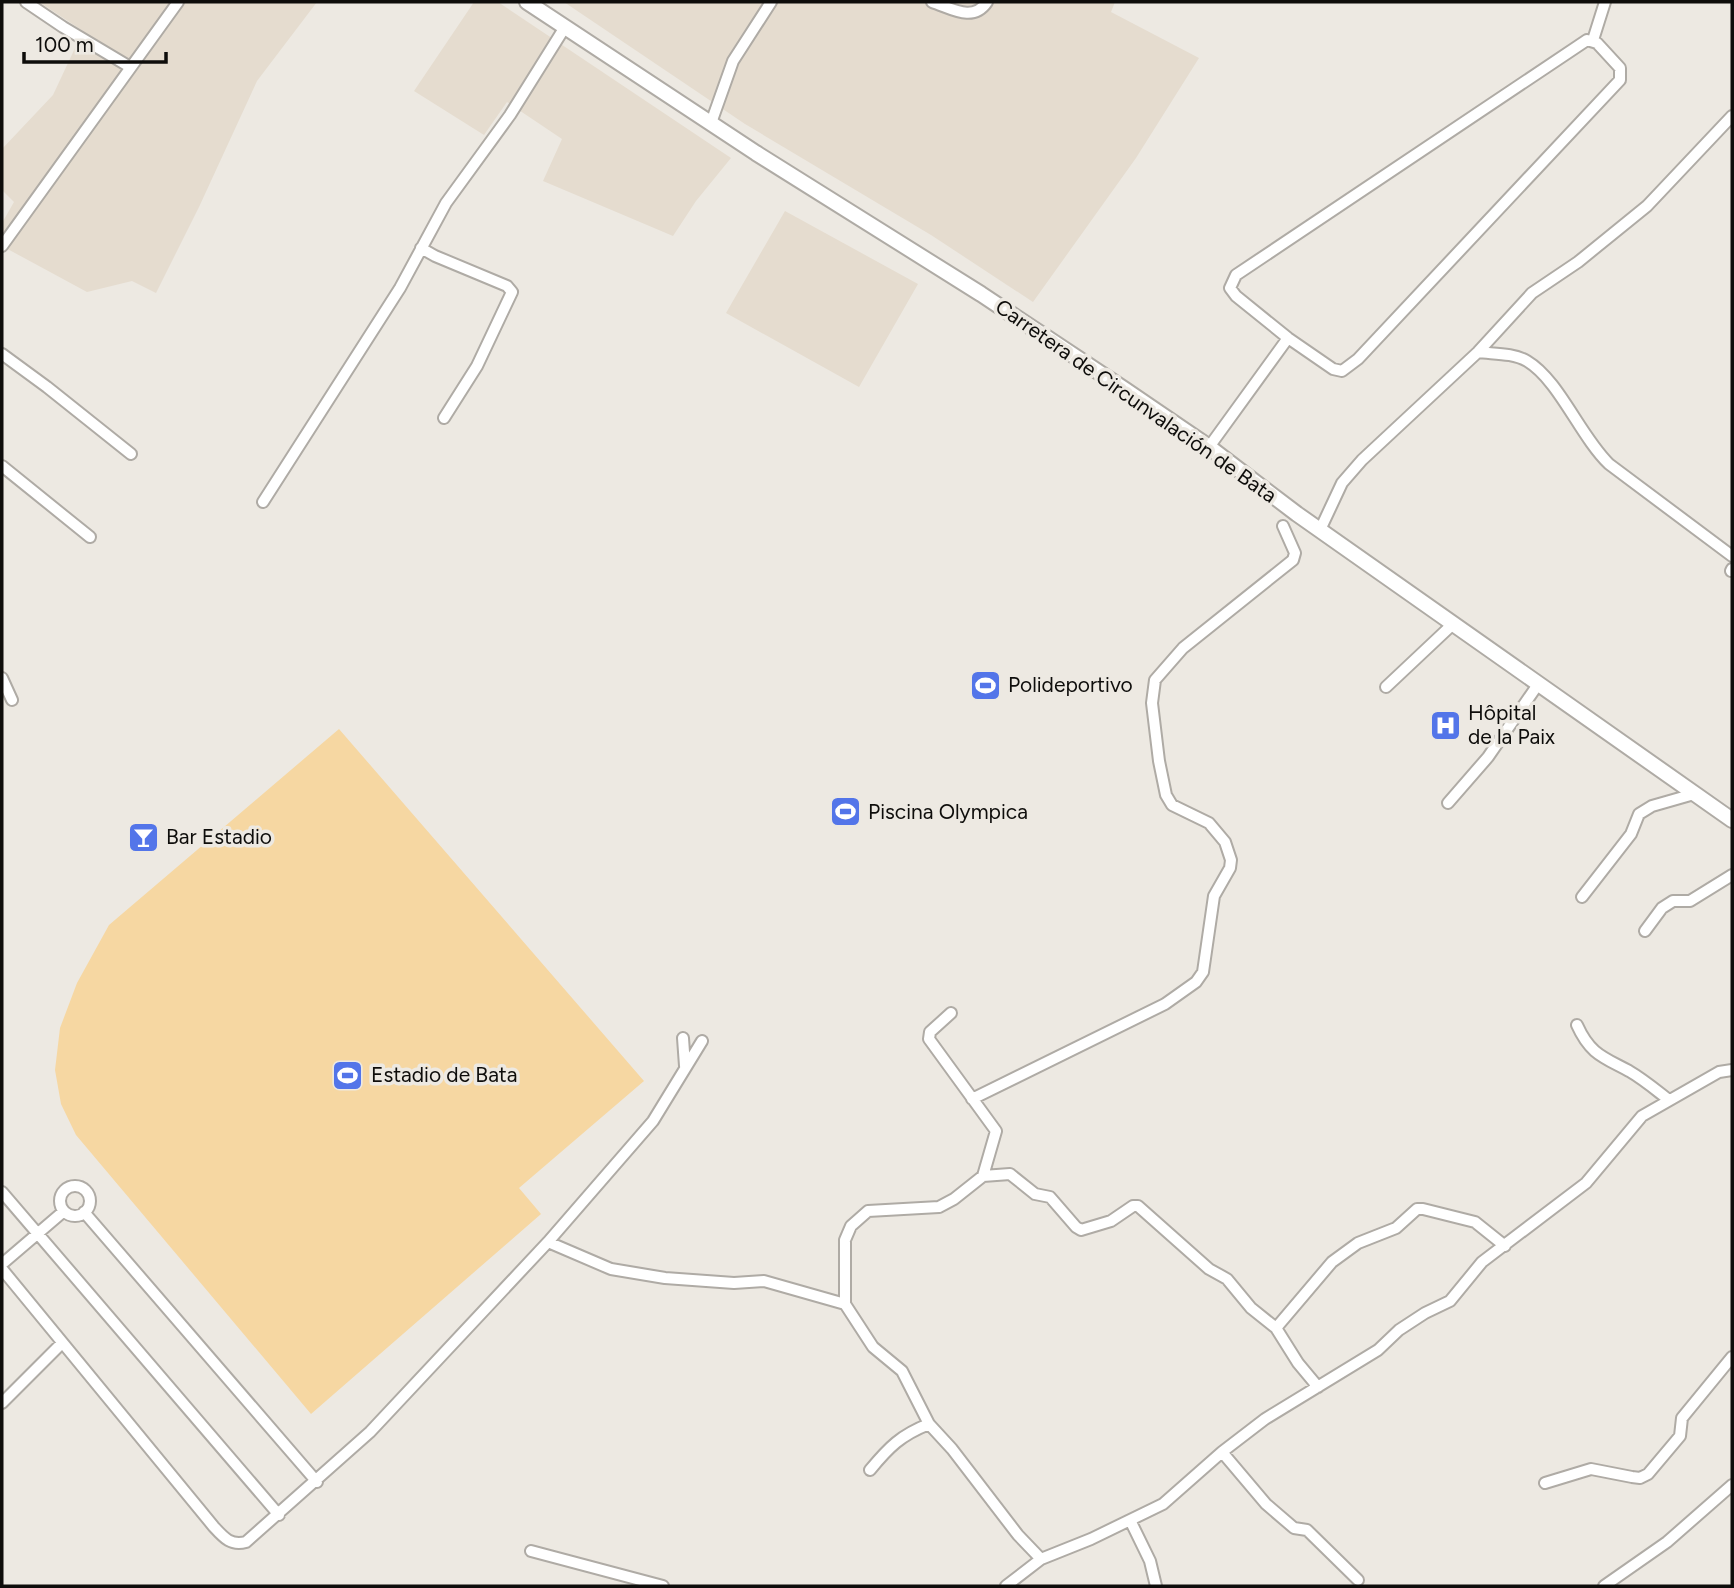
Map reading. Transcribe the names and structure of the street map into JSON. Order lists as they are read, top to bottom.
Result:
{
  "streets": {
    "main road": ["Carretera de Circunvalación de Bata"]
  },
  "places": {
    "sports": ["Polideportivo", "Piscina Olympica", "Estadio de Bata"],
    "hospital": ["Hôpital de la Paix"],
    "bar": ["Bar Estadio"]
  },
  "scale_bar": "100 m"
}
